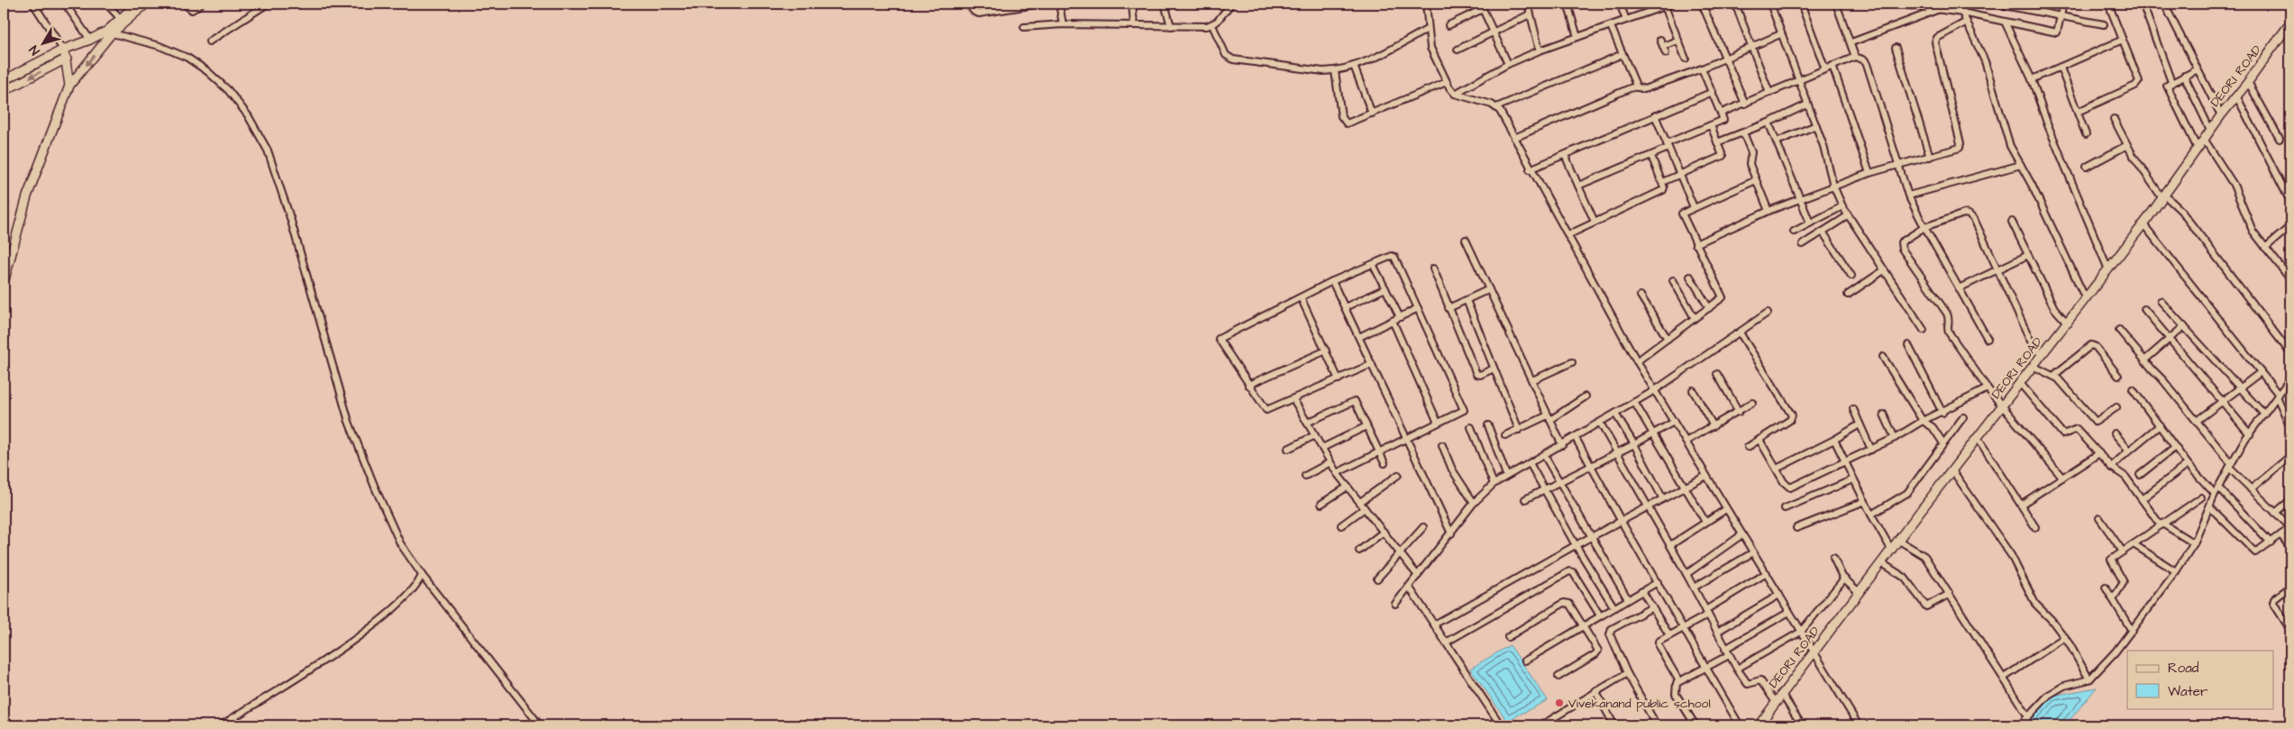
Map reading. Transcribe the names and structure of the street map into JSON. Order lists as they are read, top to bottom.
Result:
{
  "streets": {
    "street": ["DEORI ROAD"]
  },
  "places": ["Vivekanand public school"],
  "legend": ["Road", "Water"],
  "north": "bottom left"
}
